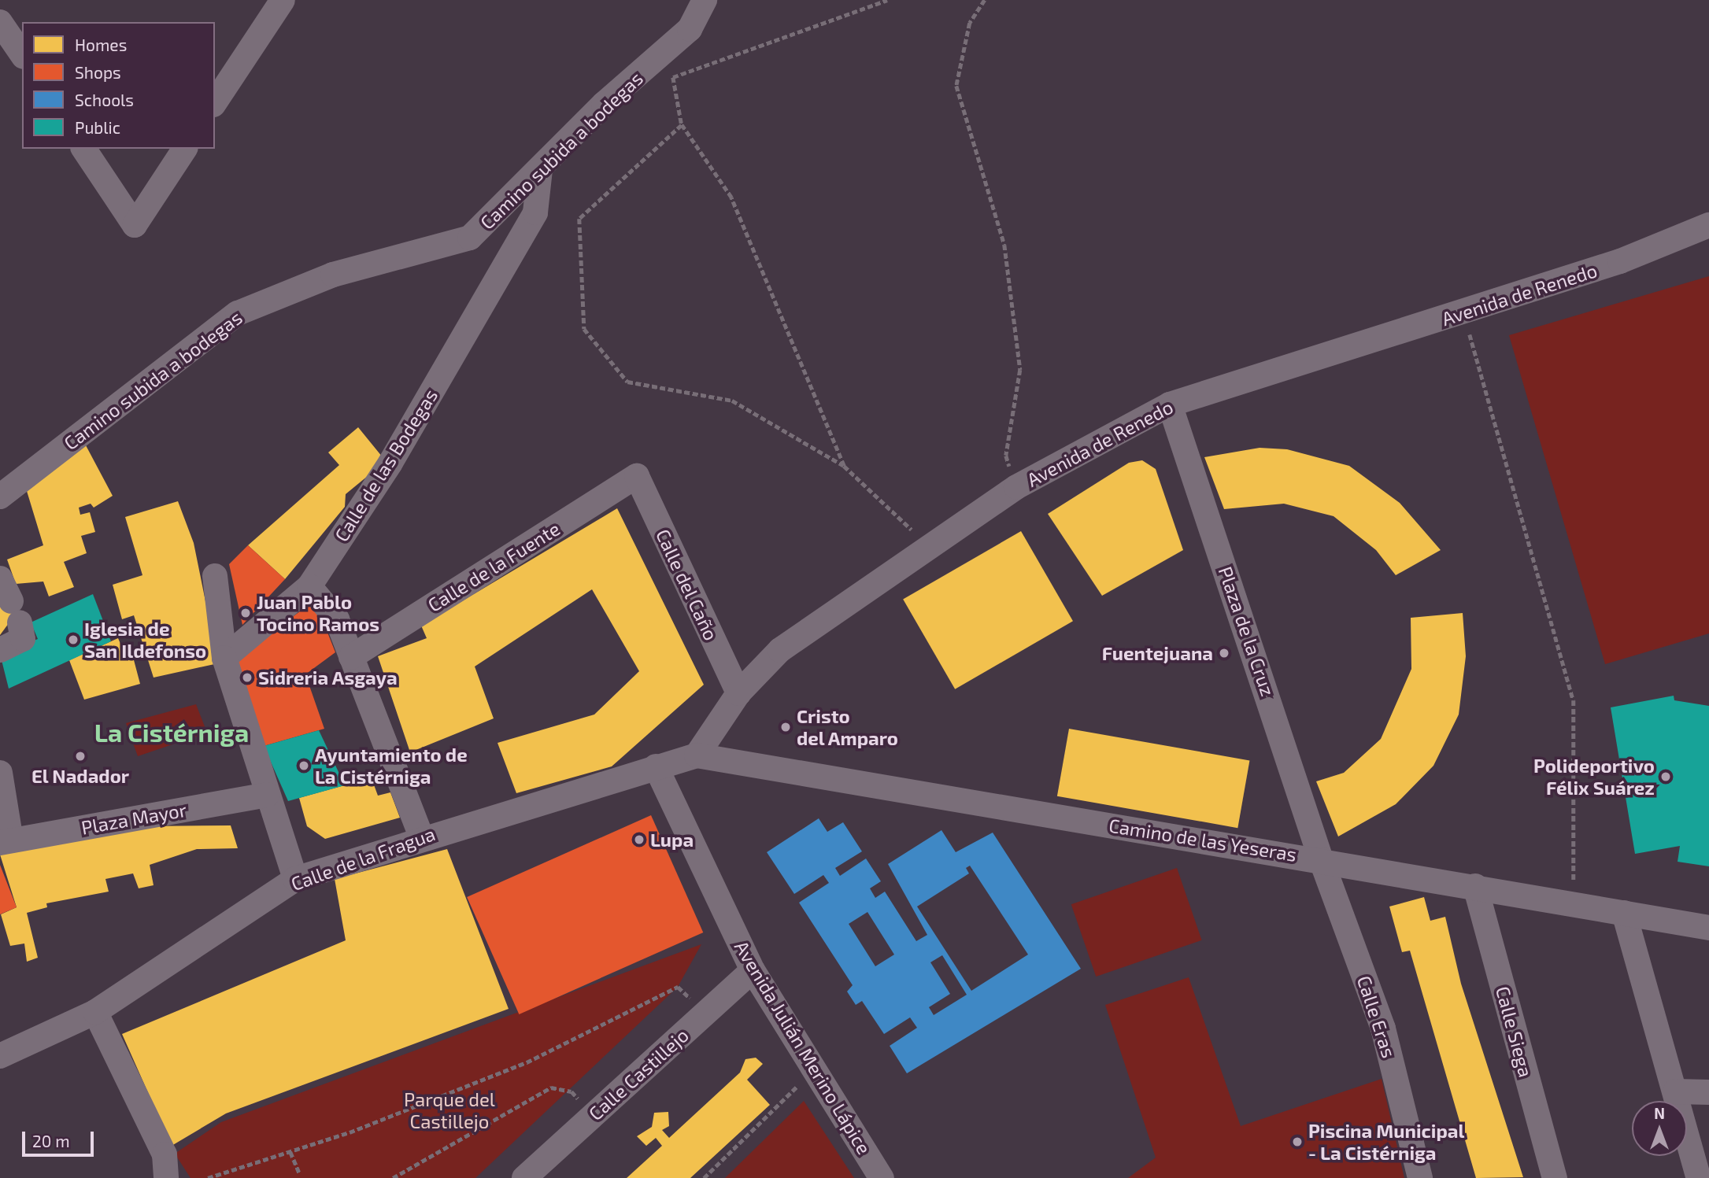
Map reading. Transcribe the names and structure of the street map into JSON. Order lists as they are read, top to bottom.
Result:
{
  "streets": {
    "street": [
      "Camino subida a bodegas",
      "Avenida de Renedo",
      "Calle de las Bodegas",
      "Calle de la Fuente",
      "Calle del Caño",
      "Plaza de la Cruz",
      "Plaza Mayor",
      "Camino de las Yeseras",
      "Calle de la Fragua",
      "Calle Eras",
      "Calle Siega",
      "Avenida Julián Merino Lápice",
      "Calle Castillejo"
    ]
  },
  "crossings": [
    ["Camino subida a bodegas", "Calle de las Bodegas"],
    ["Avenida de Renedo", "Calle del Caño"],
    ["Avenida de Renedo", "Plaza de la Cruz"],
    ["Avenida de Renedo", "Camino de las Yeseras"],
    ["Avenida de Renedo", "Calle de la Fragua"],
    ["Calle de la Fuente", "Calle del Caño"],
    ["Plaza de la Cruz", "Camino de las Yeseras"],
    ["Plaza de la Cruz", "Calle Eras"],
    ["Camino de las Yeseras", "Calle de la Fragua"],
    ["Camino de las Yeseras", "Calle Eras"],
    ["Camino de las Yeseras", "Calle Siega"],
    ["Calle de la Fragua", "Avenida Julián Merino Lápice"],
    ["Avenida Julián Merino Lápice", "Calle Castillejo"]
  ],
  "districts": ["La Cistérniga"],
  "parks": ["Parque del Castillejo"],
  "places": [
    "Juan Pablo Tocino Ramos",
    "Iglesia de San Ildefonso",
    "Fuentejuana",
    "Sidreria Asgaya",
    "Cristo del Amparo",
    "El Nadador",
    "Ayuntamiento de La Cistérniga",
    "Polideportivo Félix Suárez",
    "Lupa",
    "Piscina Municipal - La Cistérniga"
  ],
  "legend": [
    "Homes",
    "Shops",
    "Schools",
    "Public"
  ],
  "scale_bar": "20 m",
  "north": "top"
}
